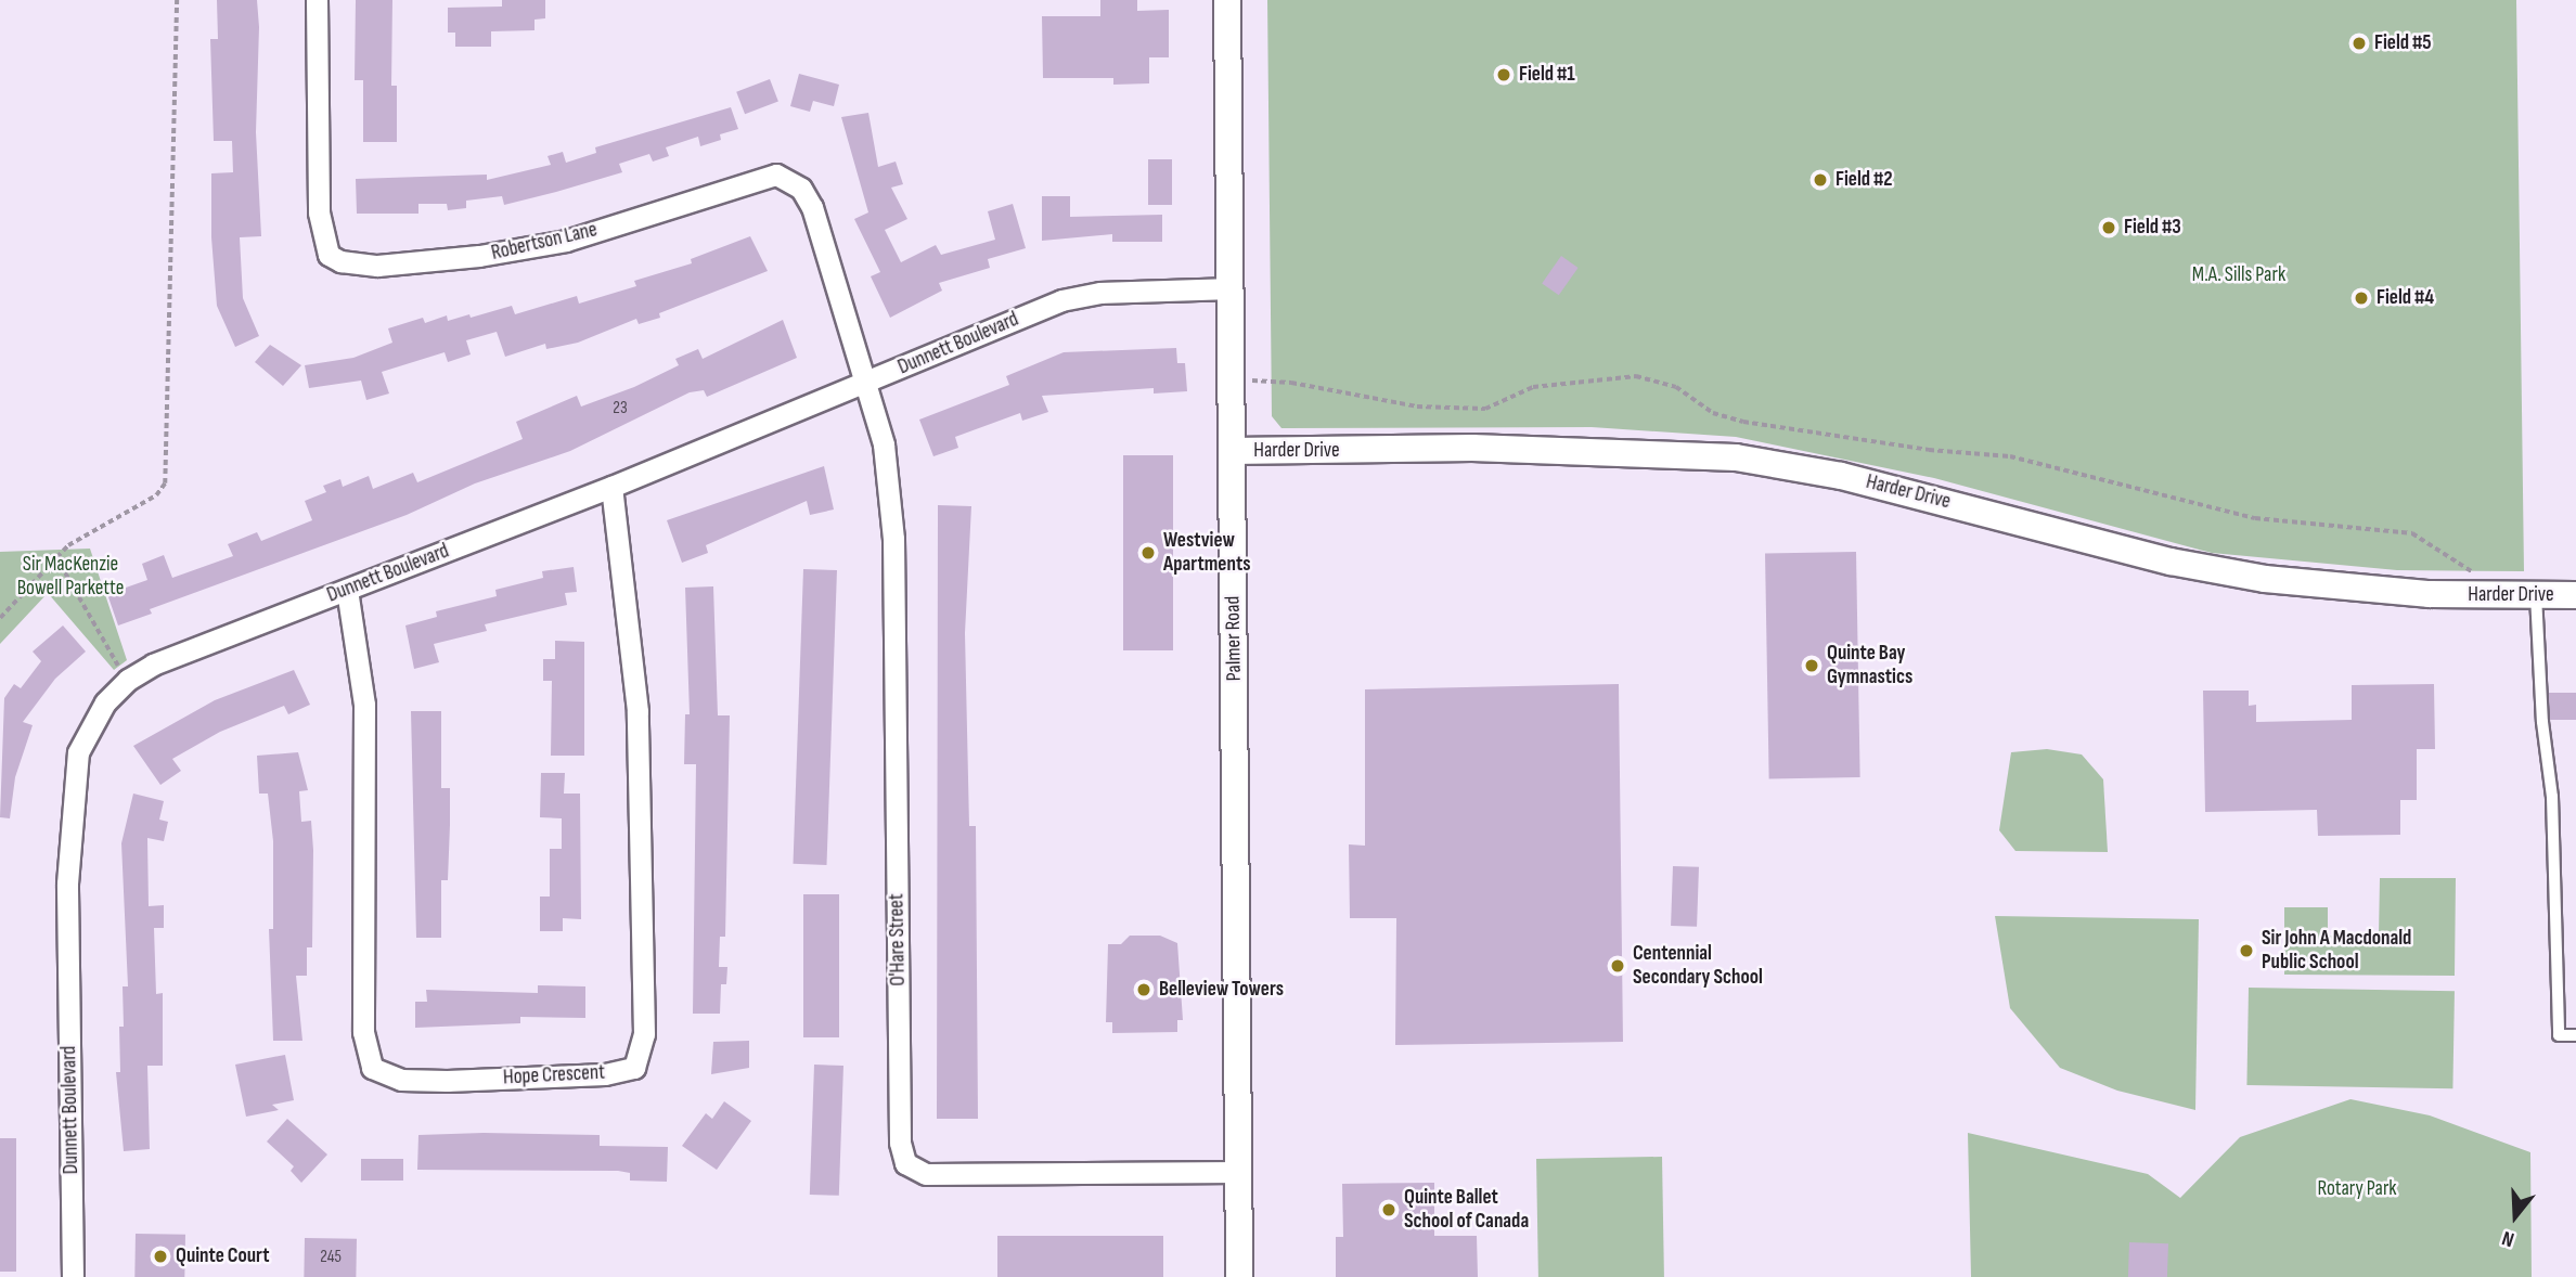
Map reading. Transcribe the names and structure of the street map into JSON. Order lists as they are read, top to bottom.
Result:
{
  "streets": {
    "street": [
      "Robertson Lane",
      "Dunnett Boulevard",
      "Harder Drive",
      "Palmer Road",
      "O'Hare Street",
      "Hope Crescent"
    ]
  },
  "crossings": [
    ["Robertson Lane", "Dunnett Boulevard"],
    ["Robertson Lane", "O'Hare Street"],
    ["Dunnett Boulevard", "Palmer Road"],
    ["Dunnett Boulevard", "O'Hare Street"],
    ["Dunnett Boulevard", "Hope Crescent"],
    ["Harder Drive", "Palmer Road"],
    ["Palmer Road", "O'Hare Street"]
  ],
  "parks": ["M.A. Sills Park", "Sir MacKenzie Bowell Parkette", "Rotary Park"],
  "places": [
    "Field #5",
    "Field #1",
    "Field #2",
    "Field #3",
    "Field #4",
    "Westview Apartments",
    "Quinte Bay Gymnastics",
    "Sir John A Macdonald Public School",
    "Centennial Secondary School",
    "Belleview Towers",
    "Quinte Ballet School of Canada",
    "Quinte Court"
  ],
  "house_numbers": ["23", "245"],
  "north": "bottom"
}
